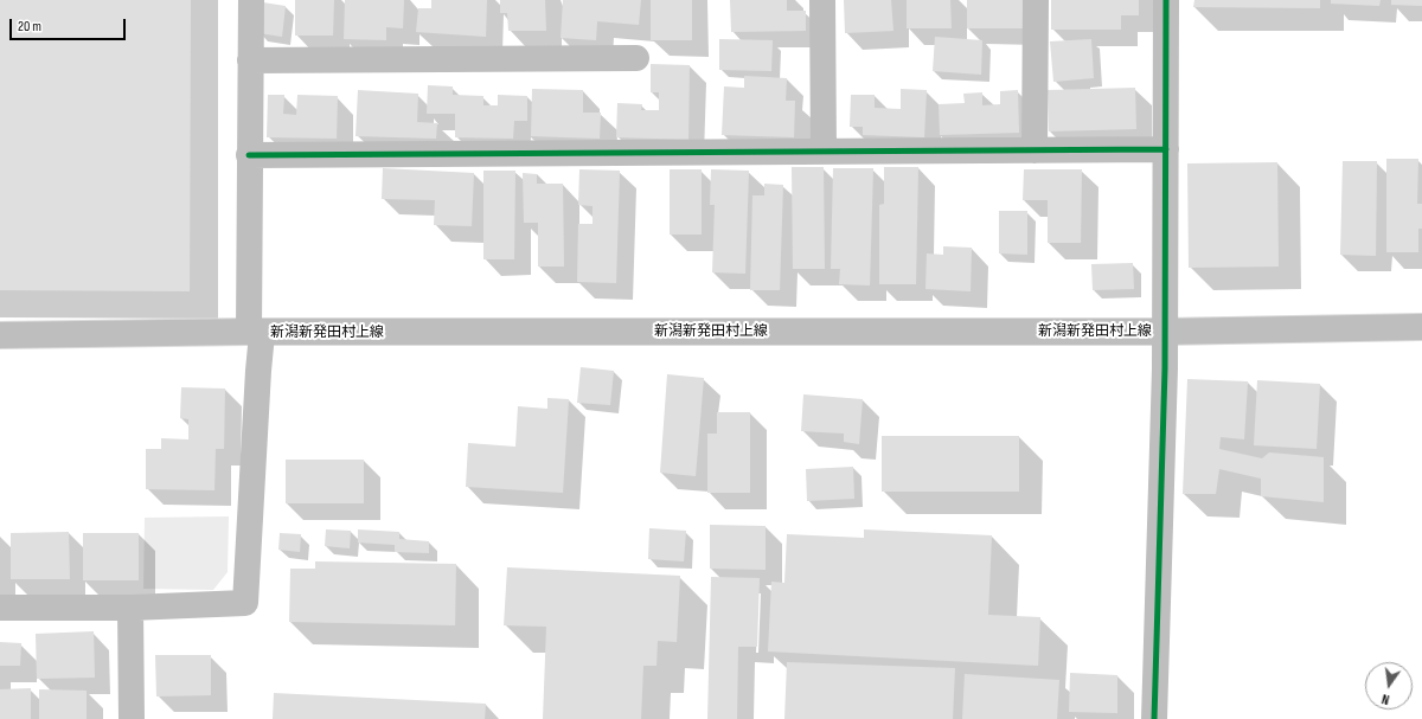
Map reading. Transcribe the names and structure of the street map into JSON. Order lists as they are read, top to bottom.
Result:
{
  "streets": {
    "street": ["新潟新発田村上線"]
  },
  "scale_bar": "20 m",
  "north": "bottom"
}
